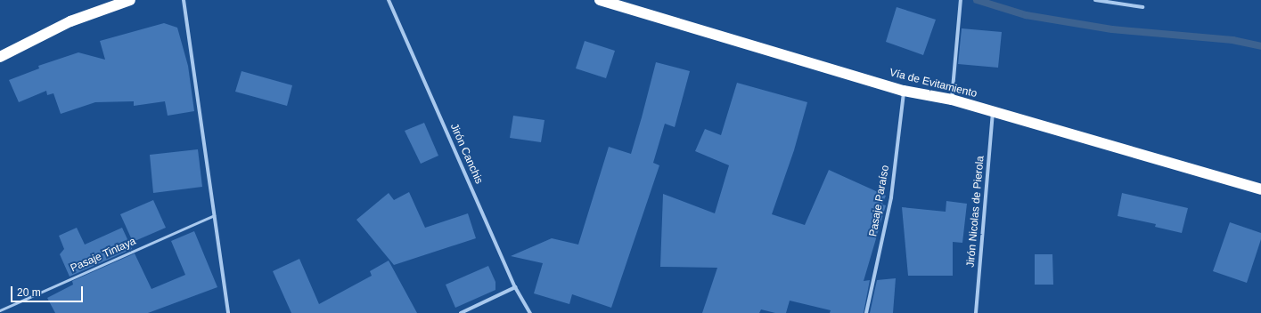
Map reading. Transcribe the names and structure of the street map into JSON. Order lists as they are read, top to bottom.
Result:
{
  "streets": {
    "highway": ["Vía de Evitamiento"],
    "street": ["Jirón Canchis", "Pasaje Paraíso", "Jirón Nicolas de Pierola"],
    "lane": ["Pasaje Tintaya"]
  },
  "crossings": [
    ["Vía de Evitamiento", "Pasaje Paraíso"],
    ["Vía de Evitamiento", "Jirón Nicolas de Pierola"]
  ],
  "scale_bar": "20 m"
}
